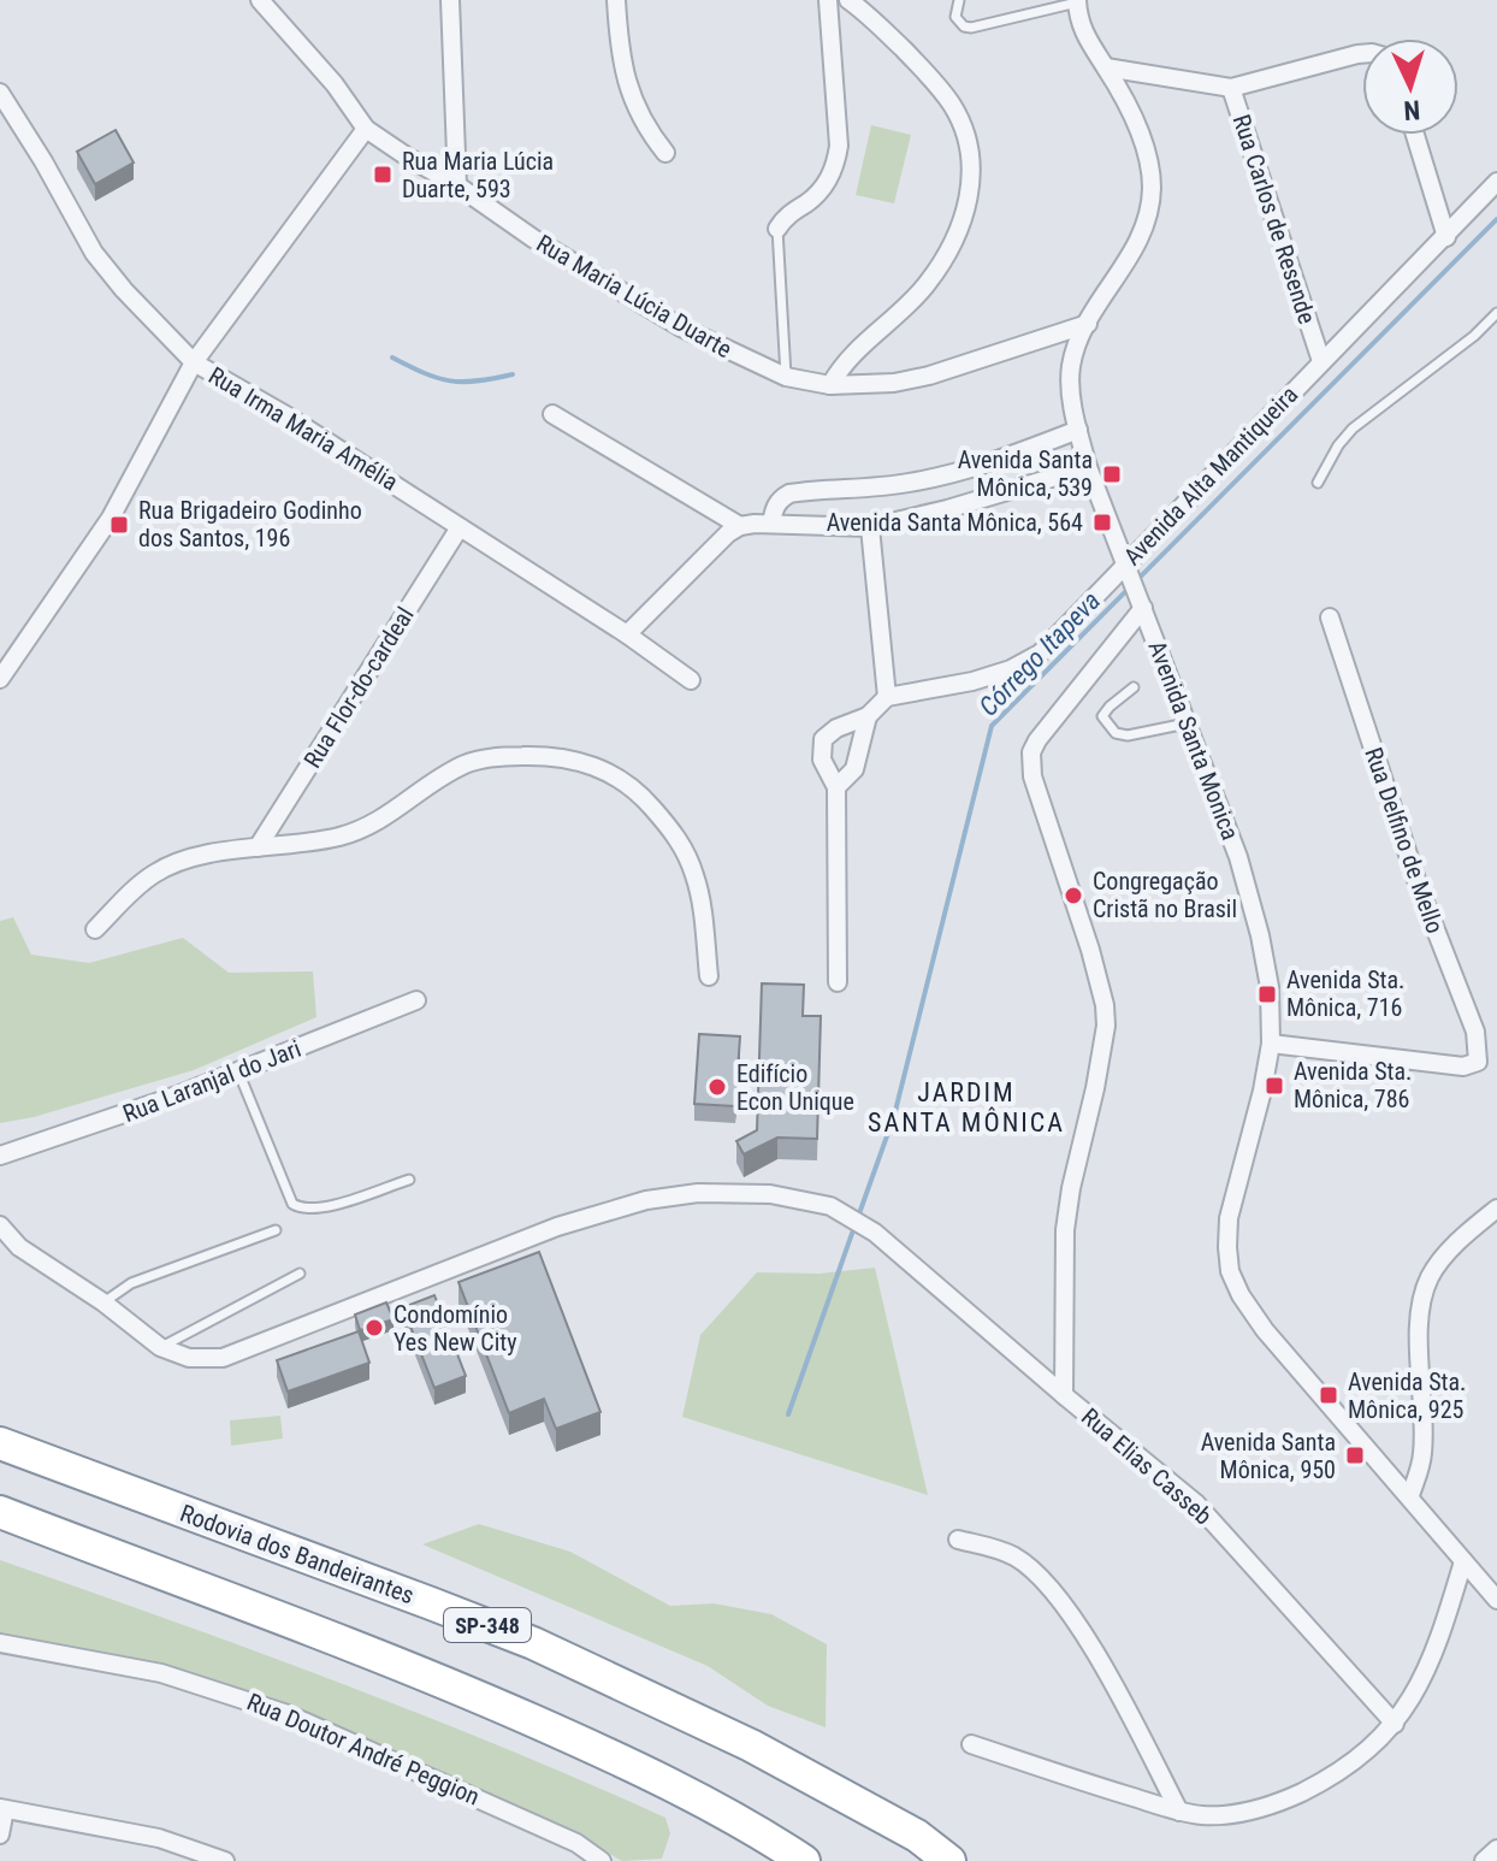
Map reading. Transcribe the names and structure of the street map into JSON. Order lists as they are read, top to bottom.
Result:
{
  "streets": {
    "highway": ["Rodovia dos Bandeirantes", "SP-348"],
    "street": [
      "Rua Carlos de Resende",
      "Rua Maria Lúcia Duarte",
      "Rua Irma Maria Amélia",
      "Avenida Alta Mantiqueira",
      "Rua Flor-do-cardeal",
      "Avenida Santa Monica",
      "Rua Delfino de Mello",
      "Rua Laranjal do Jari",
      "Rua Elias Casseb",
      "Rua Doutor André Peggion"
    ]
  },
  "crossings": [
    ["Rua Carlos de Resende", "Avenida Alta Mantiqueira"],
    ["Rua Carlos de Resende", "Avenida Santa Monica"],
    ["Rua Maria Lúcia Duarte", "Avenida Santa Monica"],
    ["Rua Irma Maria Amélia", "Rua Flor-do-cardeal"],
    ["Avenida Alta Mantiqueira", "Avenida Santa Monica"],
    ["Avenida Santa Monica", "Rua Delfino de Mello"]
  ],
  "districts": ["JARDIM SANTA MÔNICA"],
  "water": ["Córrego Itapeva"],
  "places": {
    "transit": [
      "Rua Maria Lúcia Duarte, 593",
      "Avenida Santa Mônica, 539",
      "Avenida Santa Mônica, 564",
      "Rua Brigadeiro Godinho dos Santos, 196",
      "Avenida Sta. Mônica, 716",
      "Avenida Sta. Mônica, 786",
      "Avenida Sta. Mônica, 925",
      "Avenida Santa Mônica, 950"
    ],
    "other": ["Congregação Cristã no Brasil", "Edifício Econ Unique", "Condomínio Yes New City"]
  },
  "north": "bottom"
}
